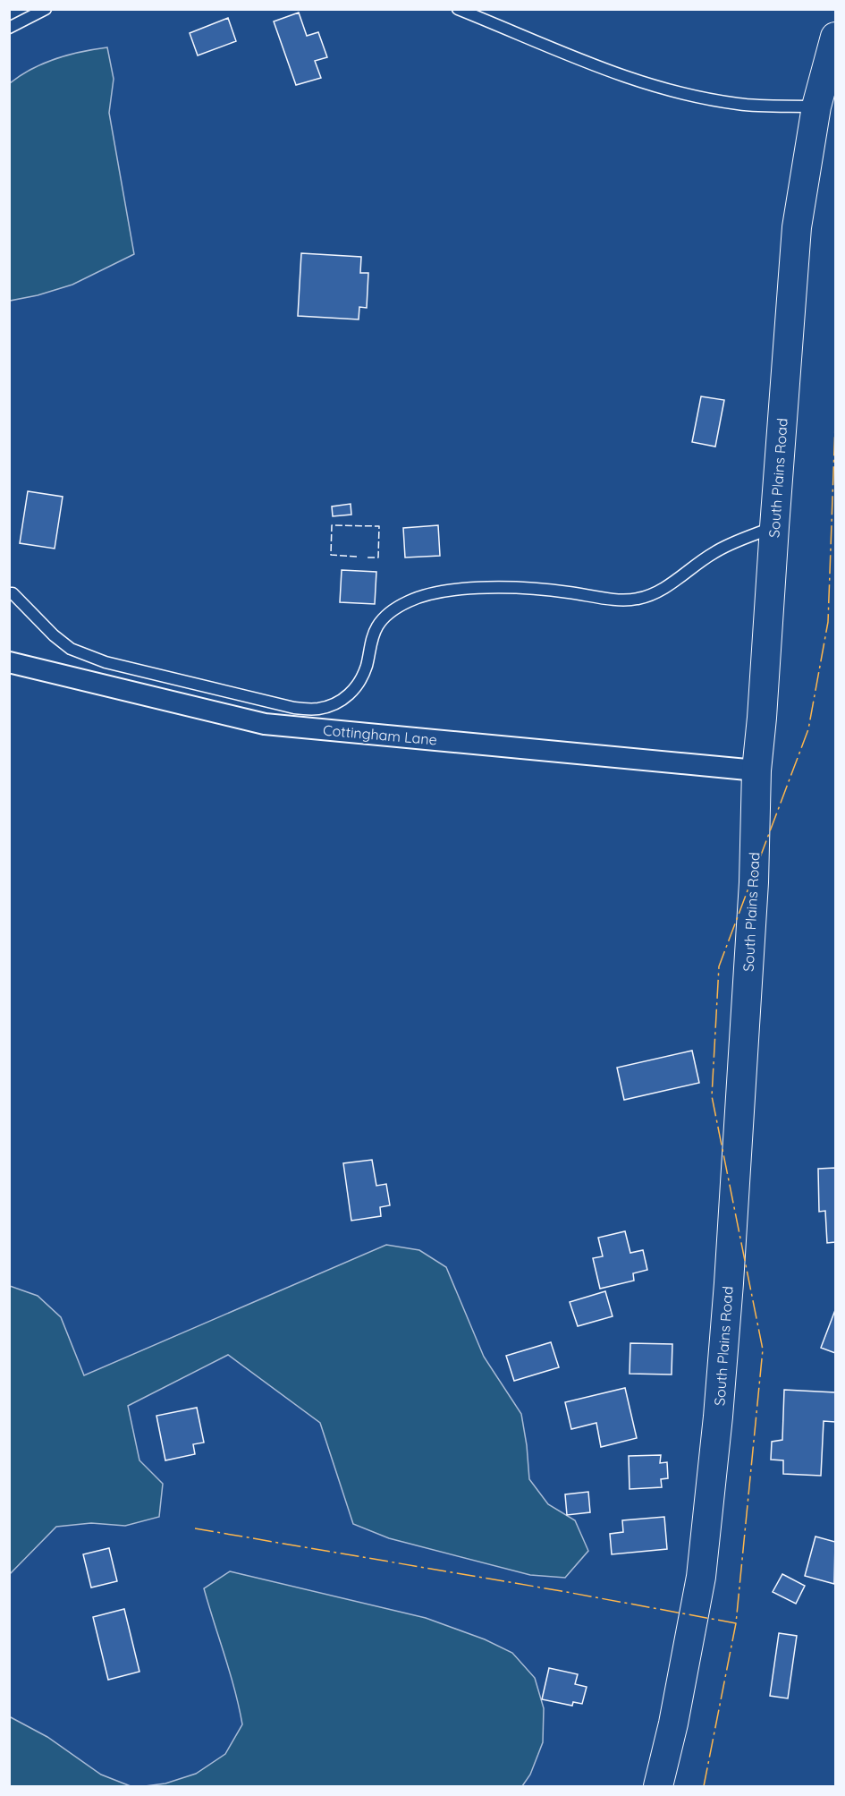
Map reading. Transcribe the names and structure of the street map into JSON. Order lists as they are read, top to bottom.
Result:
{
  "streets": {
    "main road": ["South Plains Road"],
    "street": ["Cottingham Lane"]
  },
  "crossings": [
    ["South Plains Road", "Cottingham Lane"]
  ]
}
